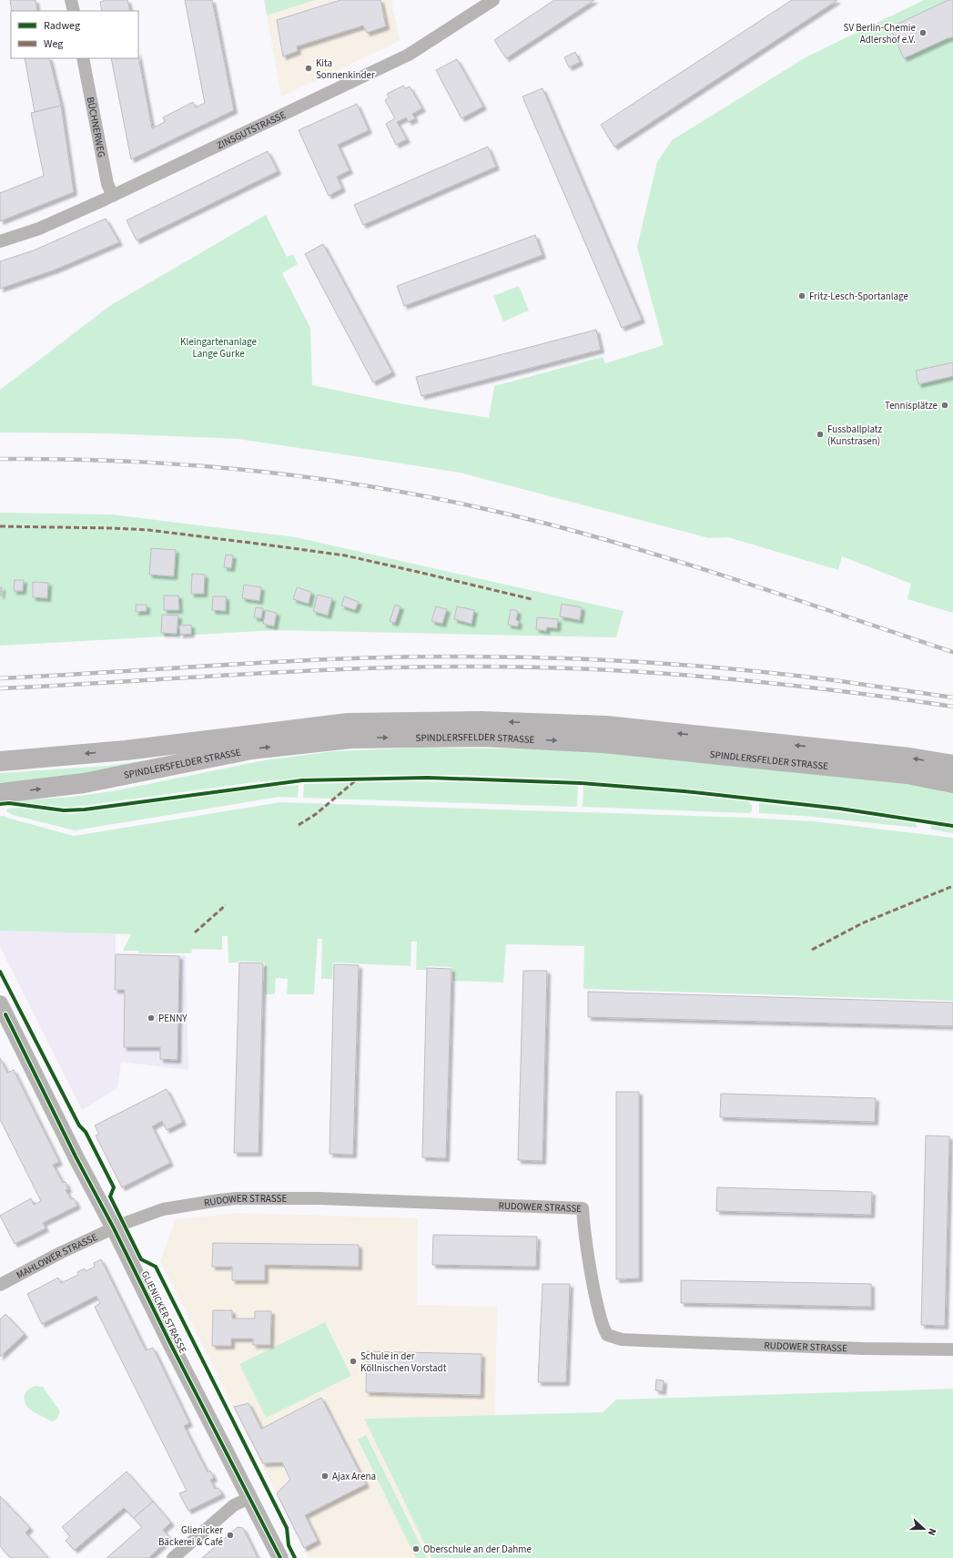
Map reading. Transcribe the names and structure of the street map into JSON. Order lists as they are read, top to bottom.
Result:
{
  "streets": {
    "highway": ["SPINDLERSFELDER STRASSE"],
    "street": [
      "BÜCHNERWEG",
      "ZINSGUTSTRASSE",
      "RUDOWER STRASSE",
      "MAHLOWER STRASSE",
      "GLIENICKER STRASSE"
    ]
  },
  "crossings": [
    ["BÜCHNERWEG", "ZINSGUTSTRASSE"],
    ["RUDOWER STRASSE", "MAHLOWER STRASSE"],
    ["RUDOWER STRASSE", "GLIENICKER STRASSE"],
    ["MAHLOWER STRASSE", "GLIENICKER STRASSE"]
  ],
  "parks": ["Kleingartenanlage Lange Gurke"],
  "places": [
    "SV Berlin-Chemie Adlershof e.V.",
    "Kita Sonnenkinder",
    "Fritz-Lesch-Sportanlage",
    "Tennisplätze",
    "Fussballplatz (Kunstrasen)",
    "PENNY",
    "Schule in der Köllnischen Vorstadt",
    "Ajax Arena",
    "Glienicker Bäckerei & Café",
    "Oberschule an der Dahme"
  ],
  "legend": ["Radweg", "Weg"],
  "north": "right"
}
